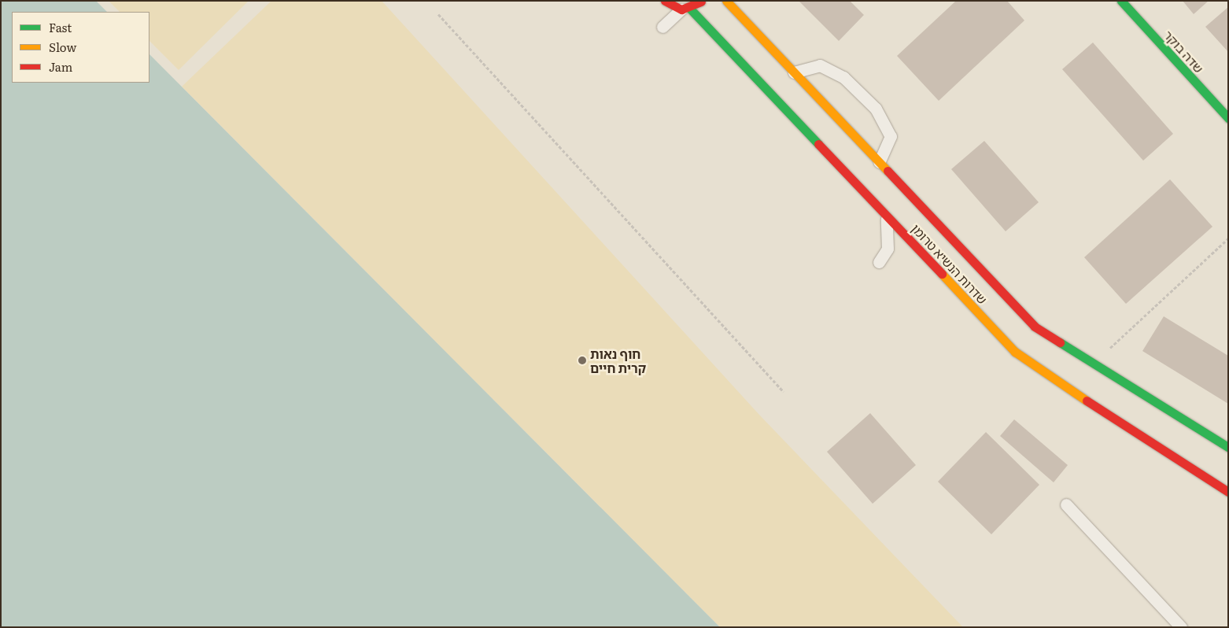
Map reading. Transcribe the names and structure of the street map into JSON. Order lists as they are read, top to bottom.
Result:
{
  "streets": {
    "street": ["שדה בוקר", "שדרות הנשיא טרומן"]
  },
  "places": ["חוף נאות קרית חיים"],
  "legend": ["Fast", "Slow", "Jam"]
}
